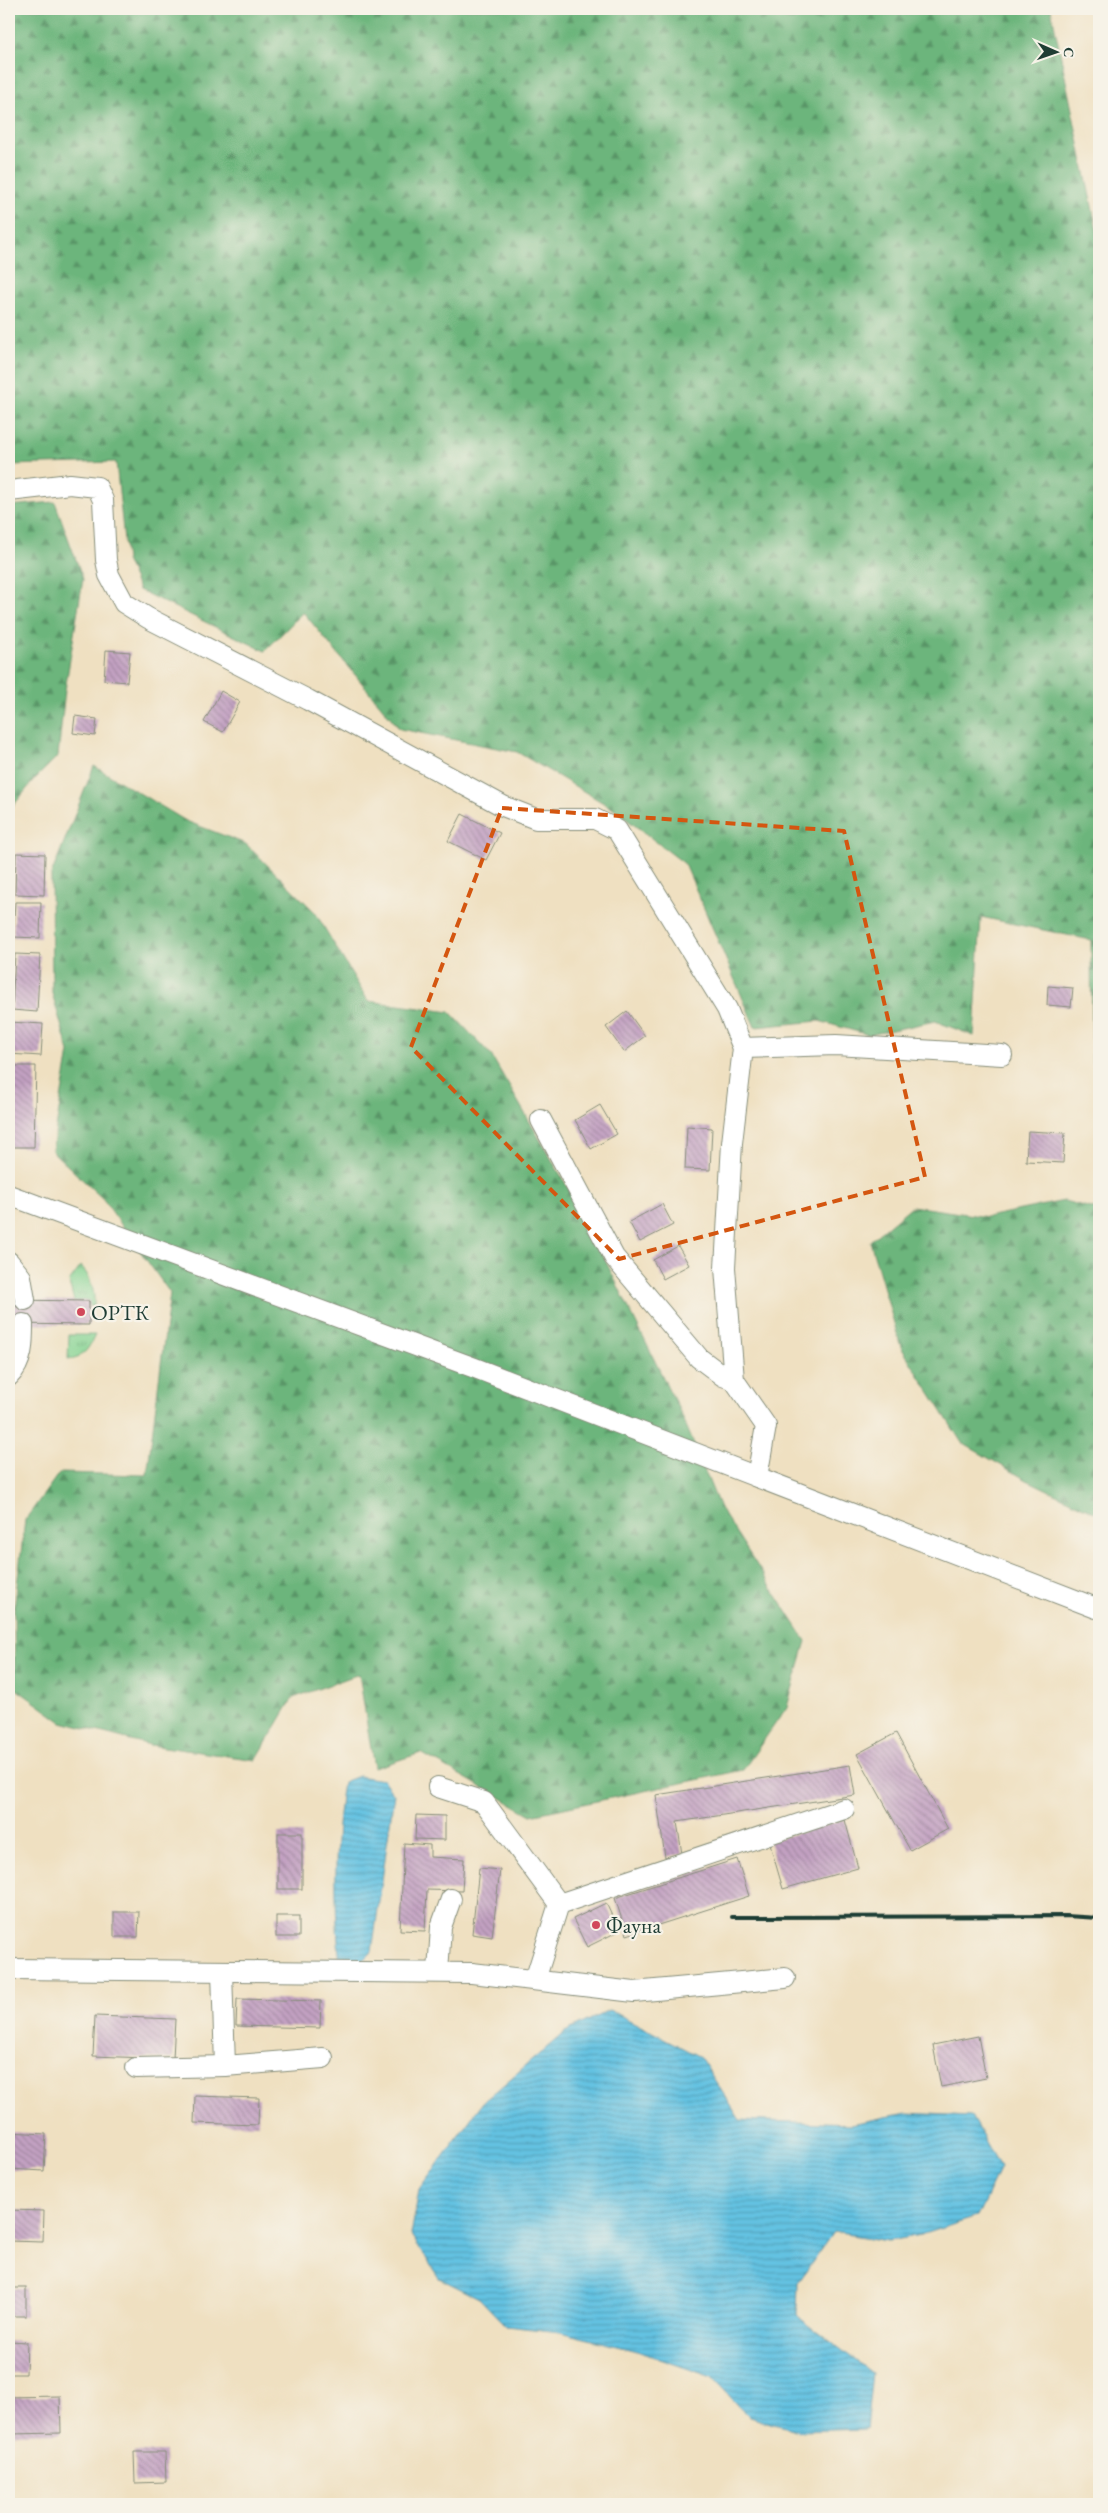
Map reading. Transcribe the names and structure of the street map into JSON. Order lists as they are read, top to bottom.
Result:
{
  "places": ["ОРТК", "Фауна"],
  "north": "right"
}
